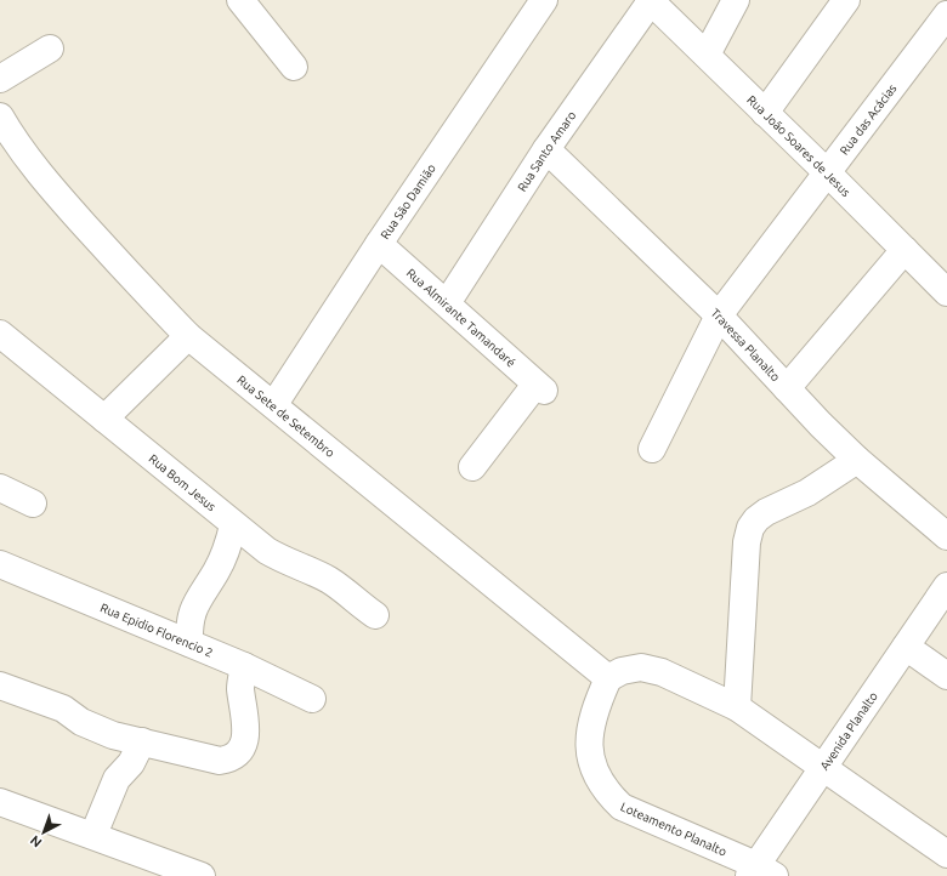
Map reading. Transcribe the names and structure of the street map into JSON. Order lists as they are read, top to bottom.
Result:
{
  "streets": {
    "street": [
      "Rua das Acácias",
      "Rua João Soares de Jesus",
      "Rua Santo Amaro",
      "Rua São Damião",
      "Rua Almirante Tamandaré",
      "Travessa Planalto",
      "Rua Sete de Setembro",
      "Rua Bom Jesus",
      "Rua Epidio Florencio 2",
      "Avenida Planalto",
      "Loteamento Planalto"
    ]
  },
  "crossings": [
    ["Rua das Acácias", "Rua João Soares de Jesus"],
    ["Rua das Acácias", "Travessa Planalto"],
    ["Rua João Soares de Jesus", "Rua Santo Amaro"],
    ["Rua Santo Amaro", "Rua Almirante Tamandaré"],
    ["Rua Santo Amaro", "Travessa Planalto"],
    ["Rua São Damião", "Rua Almirante Tamandaré"],
    ["Rua São Damião", "Rua Sete de Setembro"],
    ["Rua Sete de Setembro", "Loteamento Planalto"],
    ["Avenida Planalto", "Loteamento Planalto"]
  ],
  "north": "bottom left"
}
